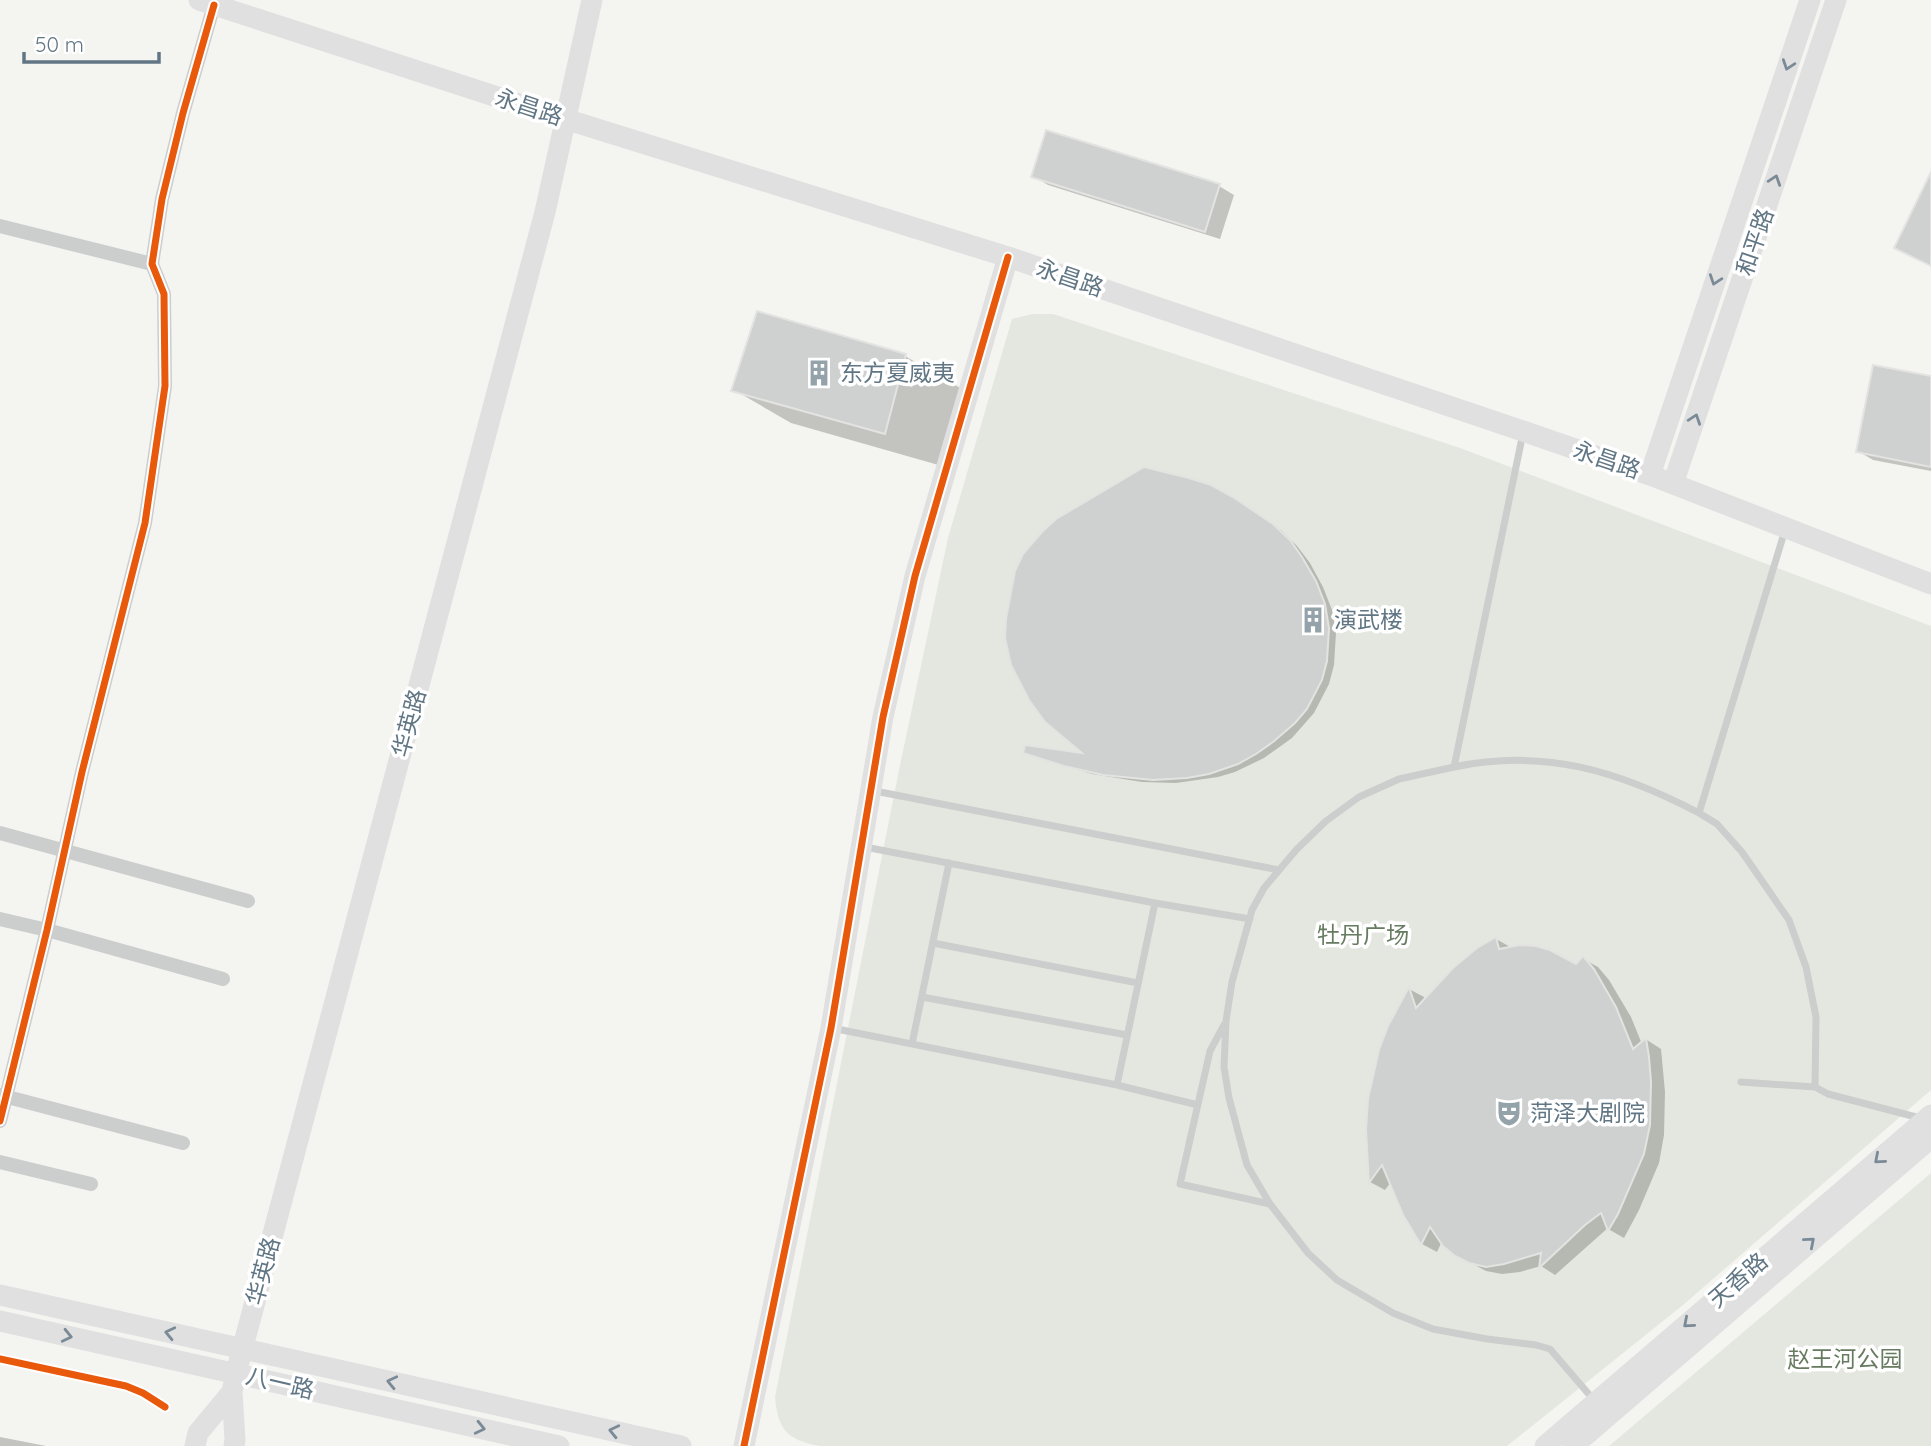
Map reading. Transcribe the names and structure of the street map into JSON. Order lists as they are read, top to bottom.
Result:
{
  "streets": {
    "main road": [
      "永昌路",
      "和平路",
      "华英路",
      "天香路",
      "八一路"
    ]
  },
  "crossings": [
    ["永昌路", "和平路"],
    ["永昌路", "华英路"],
    ["华英路", "八一路"]
  ],
  "parks": ["牡丹广场", "赵王河公园"],
  "places": {
    "building": ["东方夏威夷", "演武楼"],
    "theatre": ["菏泽大剧院"]
  },
  "scale_bar": "50 m"
}
